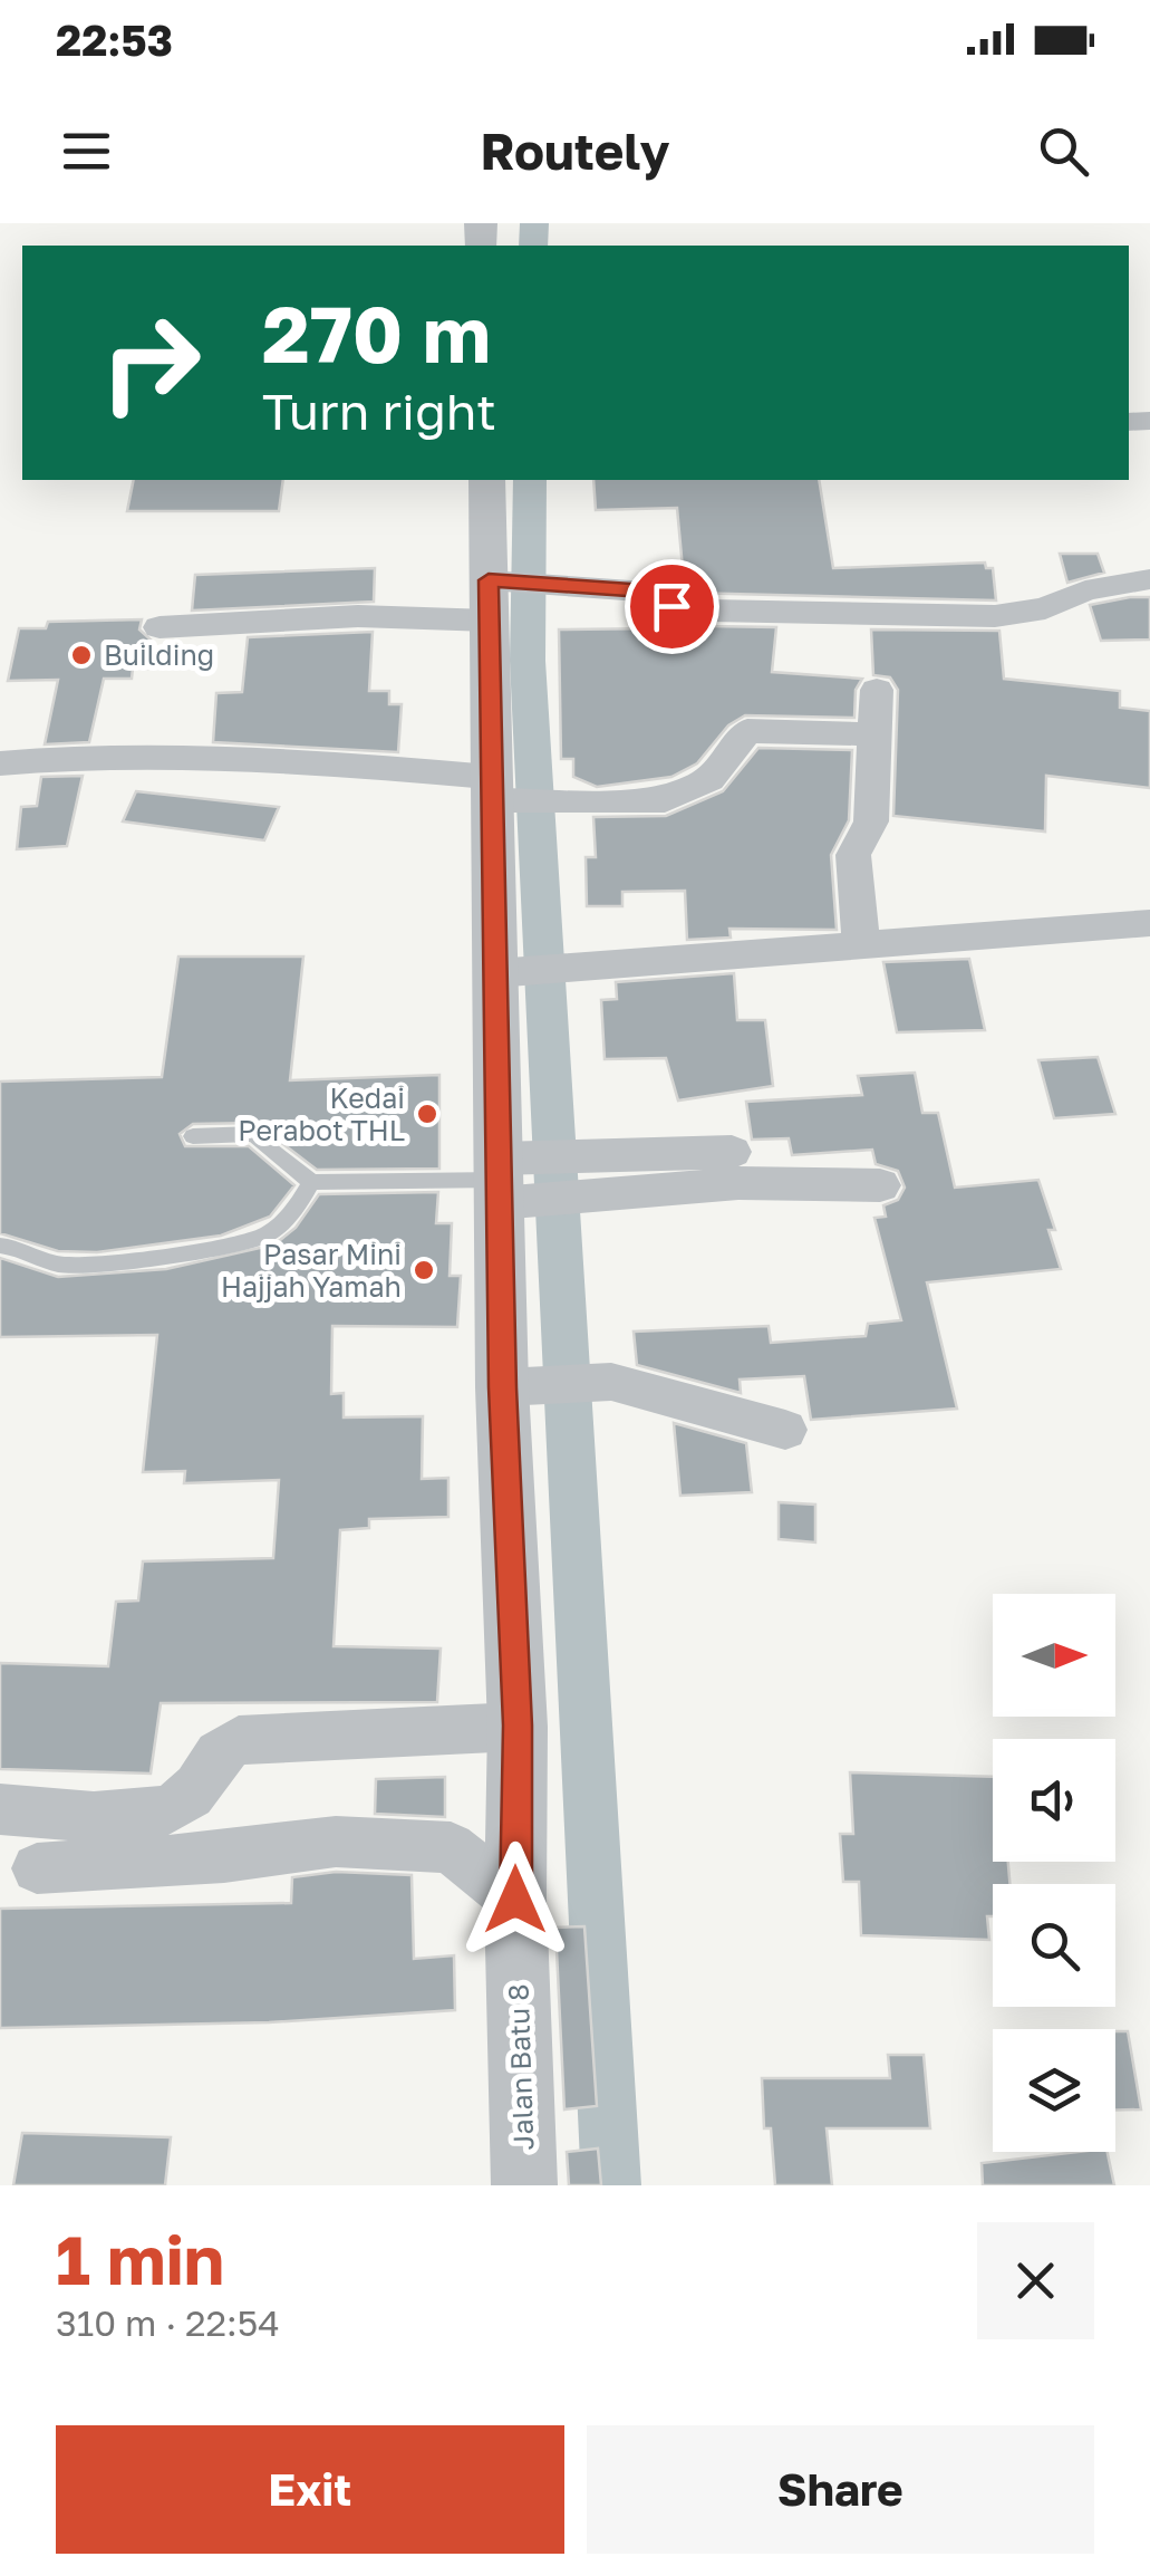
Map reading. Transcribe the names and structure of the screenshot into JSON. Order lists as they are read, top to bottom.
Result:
{
  "streets": {
    "street": ["Jalan Batu 8"]
  },
  "places": ["Building", "Kedai Perabot THL", "Pasar Mini Hajjah Yamah"],
  "north": "right",
  "page": {
    "status": "22:53",
    "header": "Routely",
    "turn": ["270 m", "Turn right"],
    "heading": ["1 min", "310 m · 22:54"],
    "buttons": ["Exit", "Share"]
  }
}
